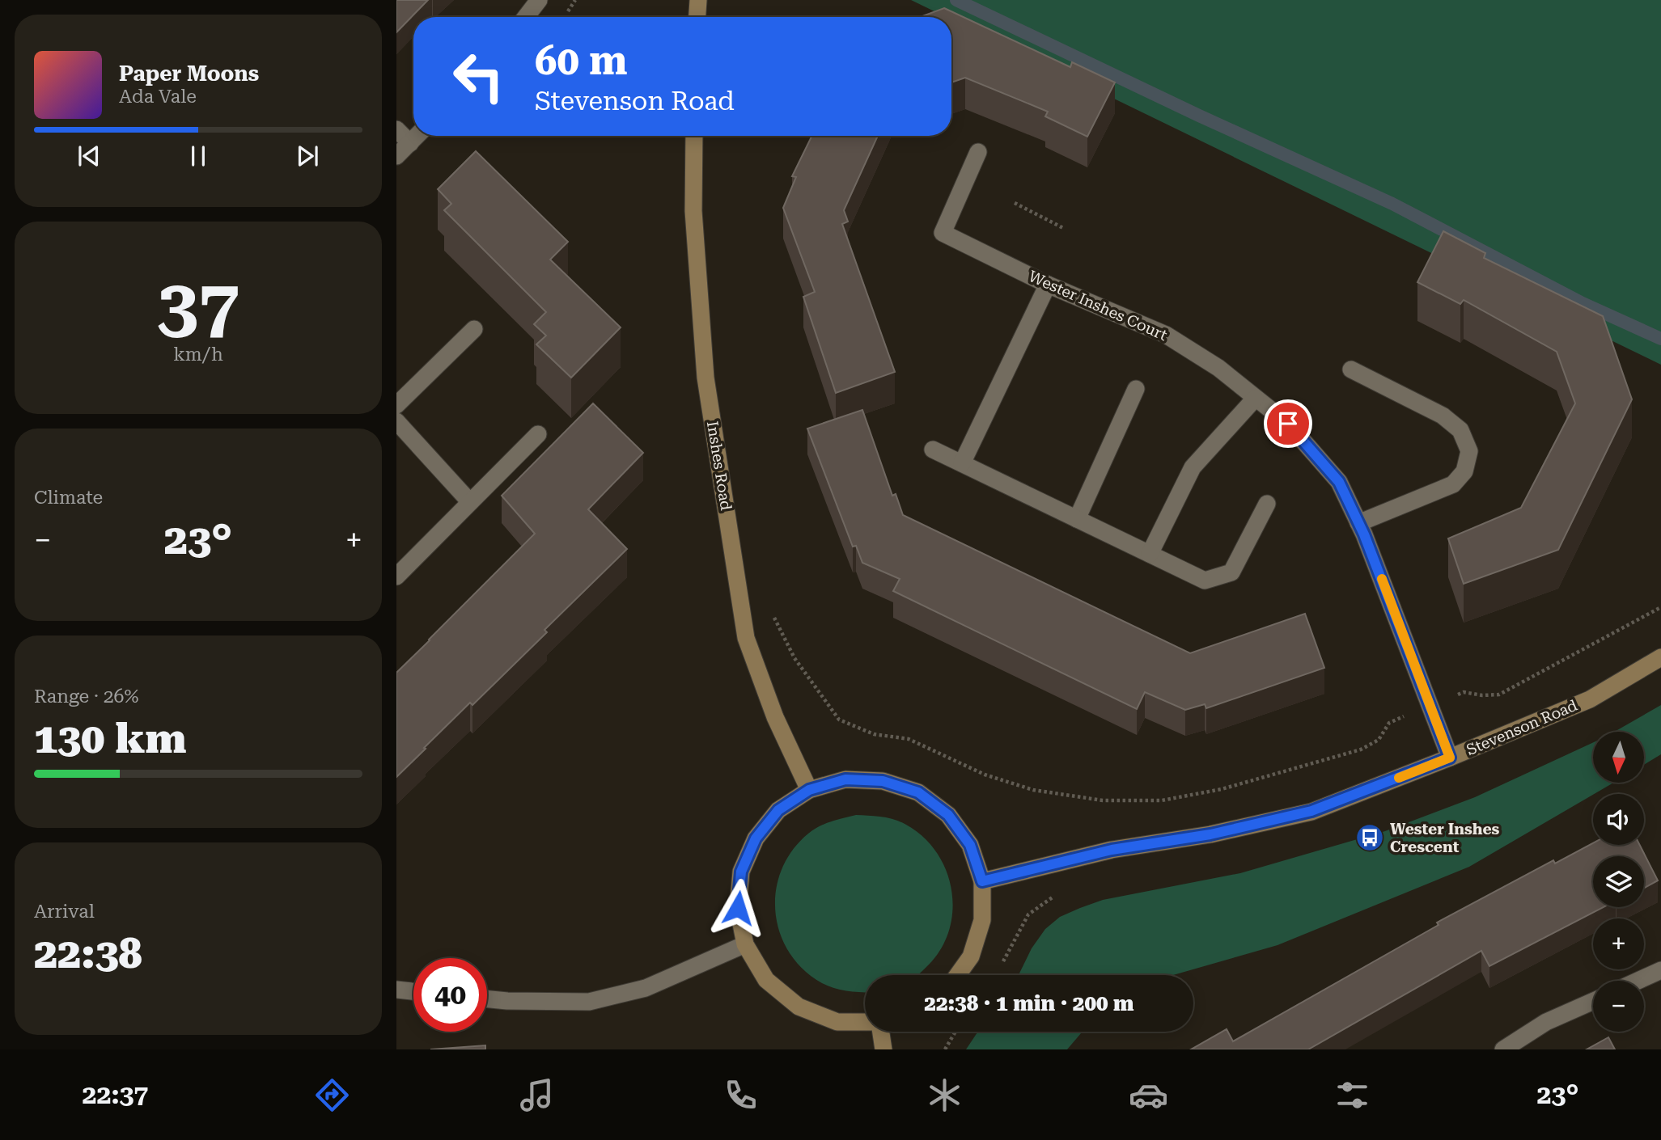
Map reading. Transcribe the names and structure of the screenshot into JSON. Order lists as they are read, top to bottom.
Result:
{
  "streets": {
    "street": ["Wester Inshes Court", "Inshes Road", "Stevenson Road"]
  },
  "crossings": [
    ["Wester Inshes Court", "Stevenson Road"]
  ],
  "places": {
    "bus stop": ["Wester Inshes Crescent"]
  },
  "north": "bottom",
  "page": {
    "turn": ["60 m", "Stevenson Road"],
    "song": ["Paper Moons", "Ada Vale"],
    "tile": [
      ["37", "km/h"],
      "Climate",
      ["Range · 26%", "130 km"],
      ["Arrival", "22:38"]
    ],
    "heat": ["−", "23°", "+"],
    "map_buttons": ["+", "−"],
    "limit": "40",
    "trip": "22:38 · 1 min · 200 m",
    "tabs": ["22:37", "23°"]
  }
}
